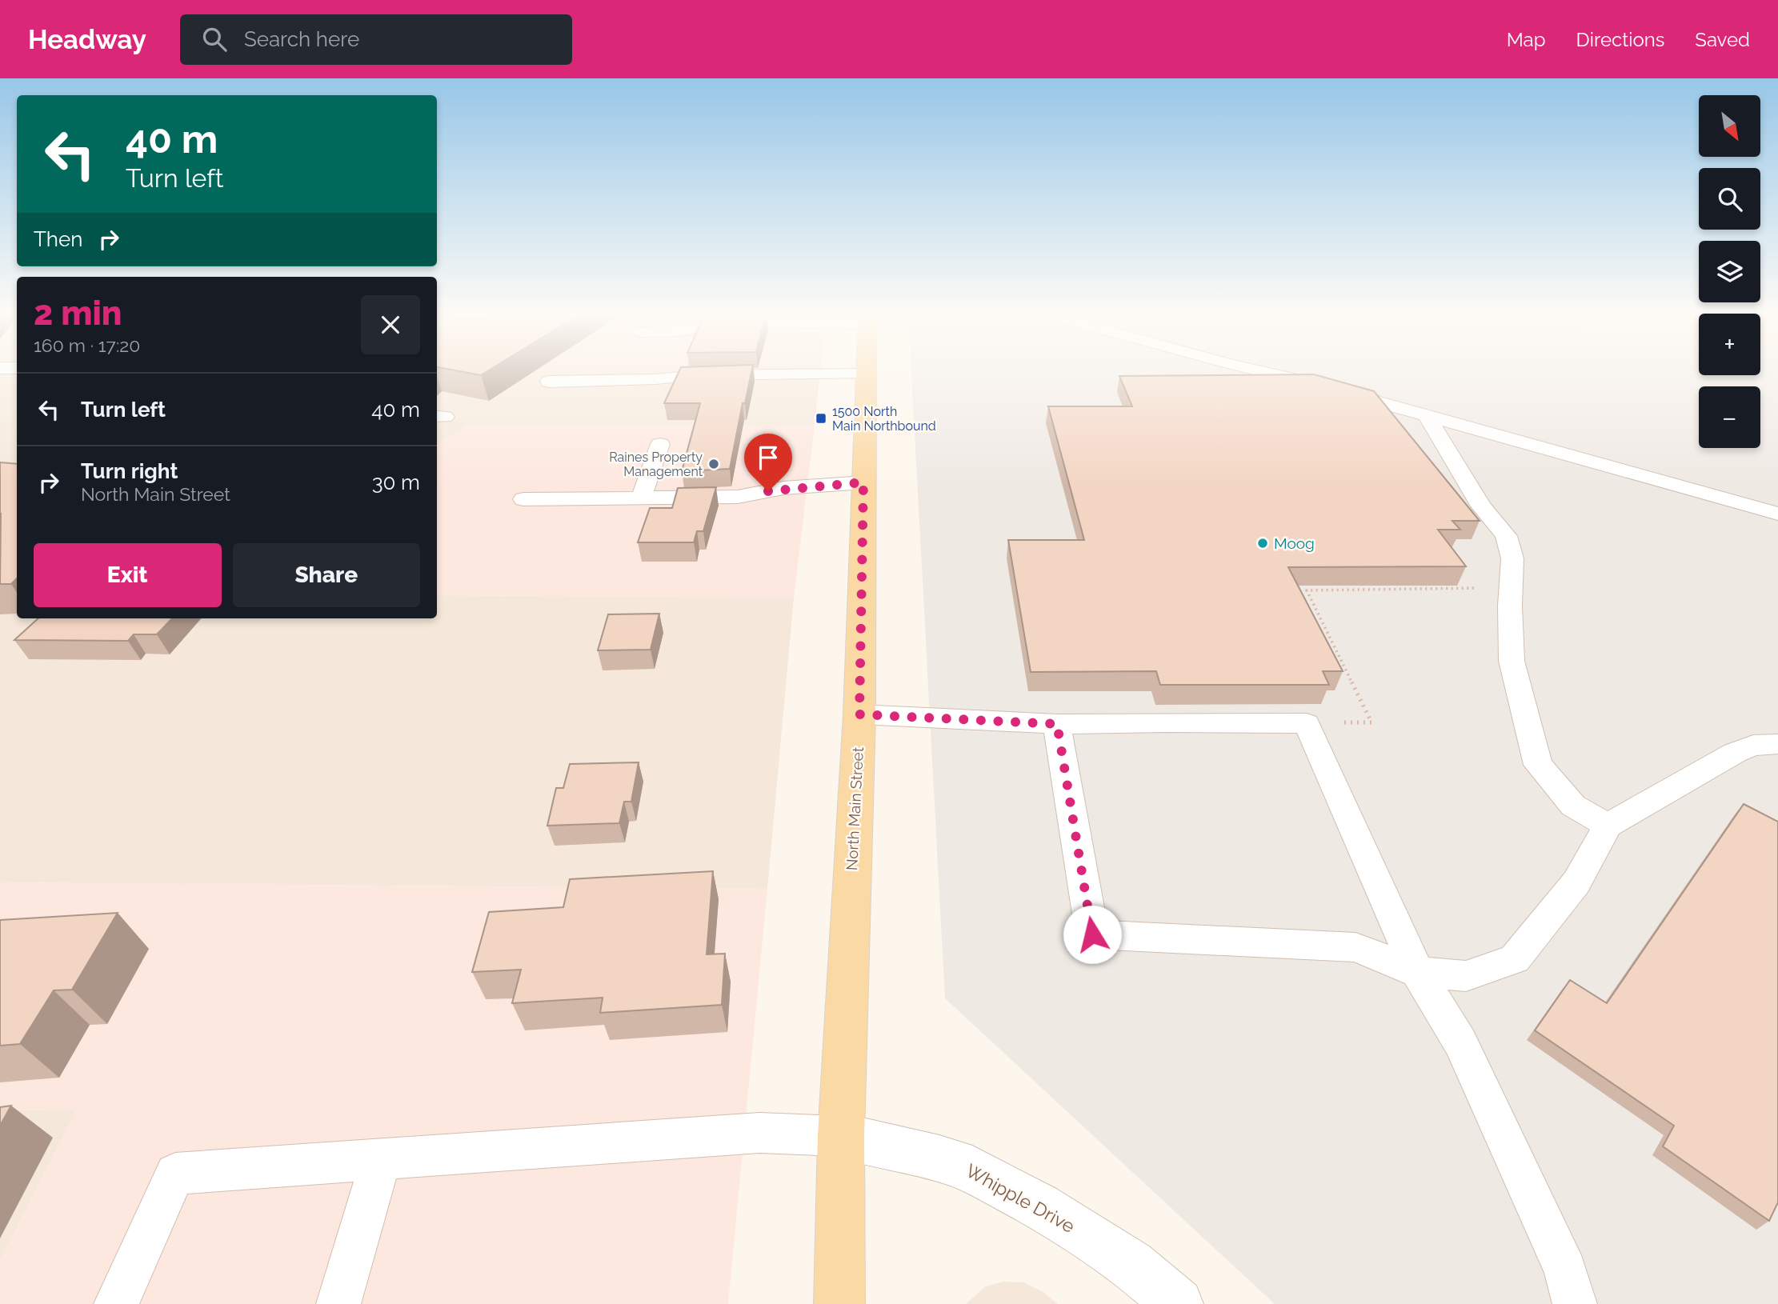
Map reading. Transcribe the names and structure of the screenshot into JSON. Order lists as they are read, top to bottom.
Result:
{
  "streets": {
    "main road": ["North Main Street"],
    "street": ["Whipple Drive"]
  },
  "crossings": [
    ["North Main Street", "Whipple Drive"]
  ],
  "places": {
    "transit": ["1500 North Main Northbound"],
    "other": ["Raines Property Management", "Moog"]
  },
  "north": "bottom right",
  "page": {
    "header": "Headway",
    "search": "Search here",
    "nav": ["Map", "Directions", "Saved"],
    "map_buttons": ["+", "−"],
    "turn": ["40 m", "Turn left"],
    "then": "Then",
    "heading": ["2 min", "160 m · 17:20"],
    "list": [
      {
        "name": "Turn left",
        "value": "40 m"
      },
      {
        "name": "Turn right",
        "note": "North Main Street",
        "value": "30 m"
      }
    ],
    "buttons": ["Exit", "Share"]
  }
}
